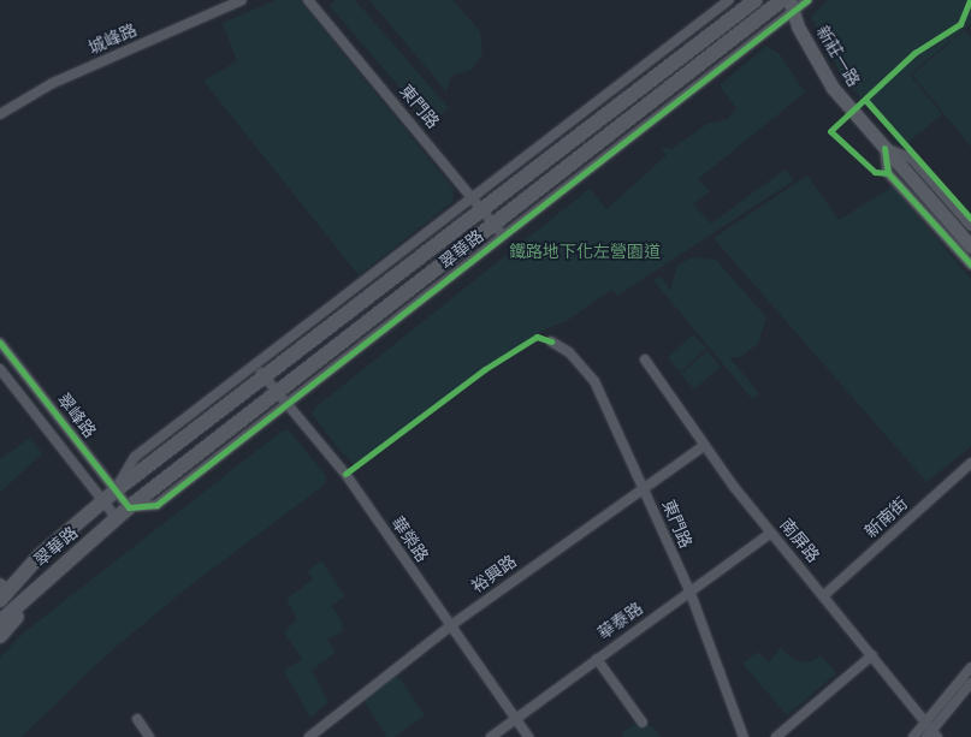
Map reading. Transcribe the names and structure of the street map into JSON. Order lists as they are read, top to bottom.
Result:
{
  "streets": {
    "main road": ["翠華路"],
    "street": [
      "城峰路",
      "新莊一路",
      "東門路",
      "翠峰路",
      "新南街",
      "華榮路",
      "南屏路",
      "裕興路",
      "華泰路"
    ]
  },
  "crossings": [
    ["新莊一路", "翠華路"],
    ["東門路", "翠華路"],
    ["東門路", "裕興路"],
    ["東門路", "華泰路"],
    ["翠華路", "翠峰路"],
    ["翠華路", "華榮路"],
    ["新南街", "南屏路"],
    ["華榮路", "裕興路"],
    ["華榮路", "華泰路"],
    ["南屏路", "裕興路"],
    ["南屏路", "華泰路"]
  ],
  "parks": ["鐵路地下化左營園道"]
}
